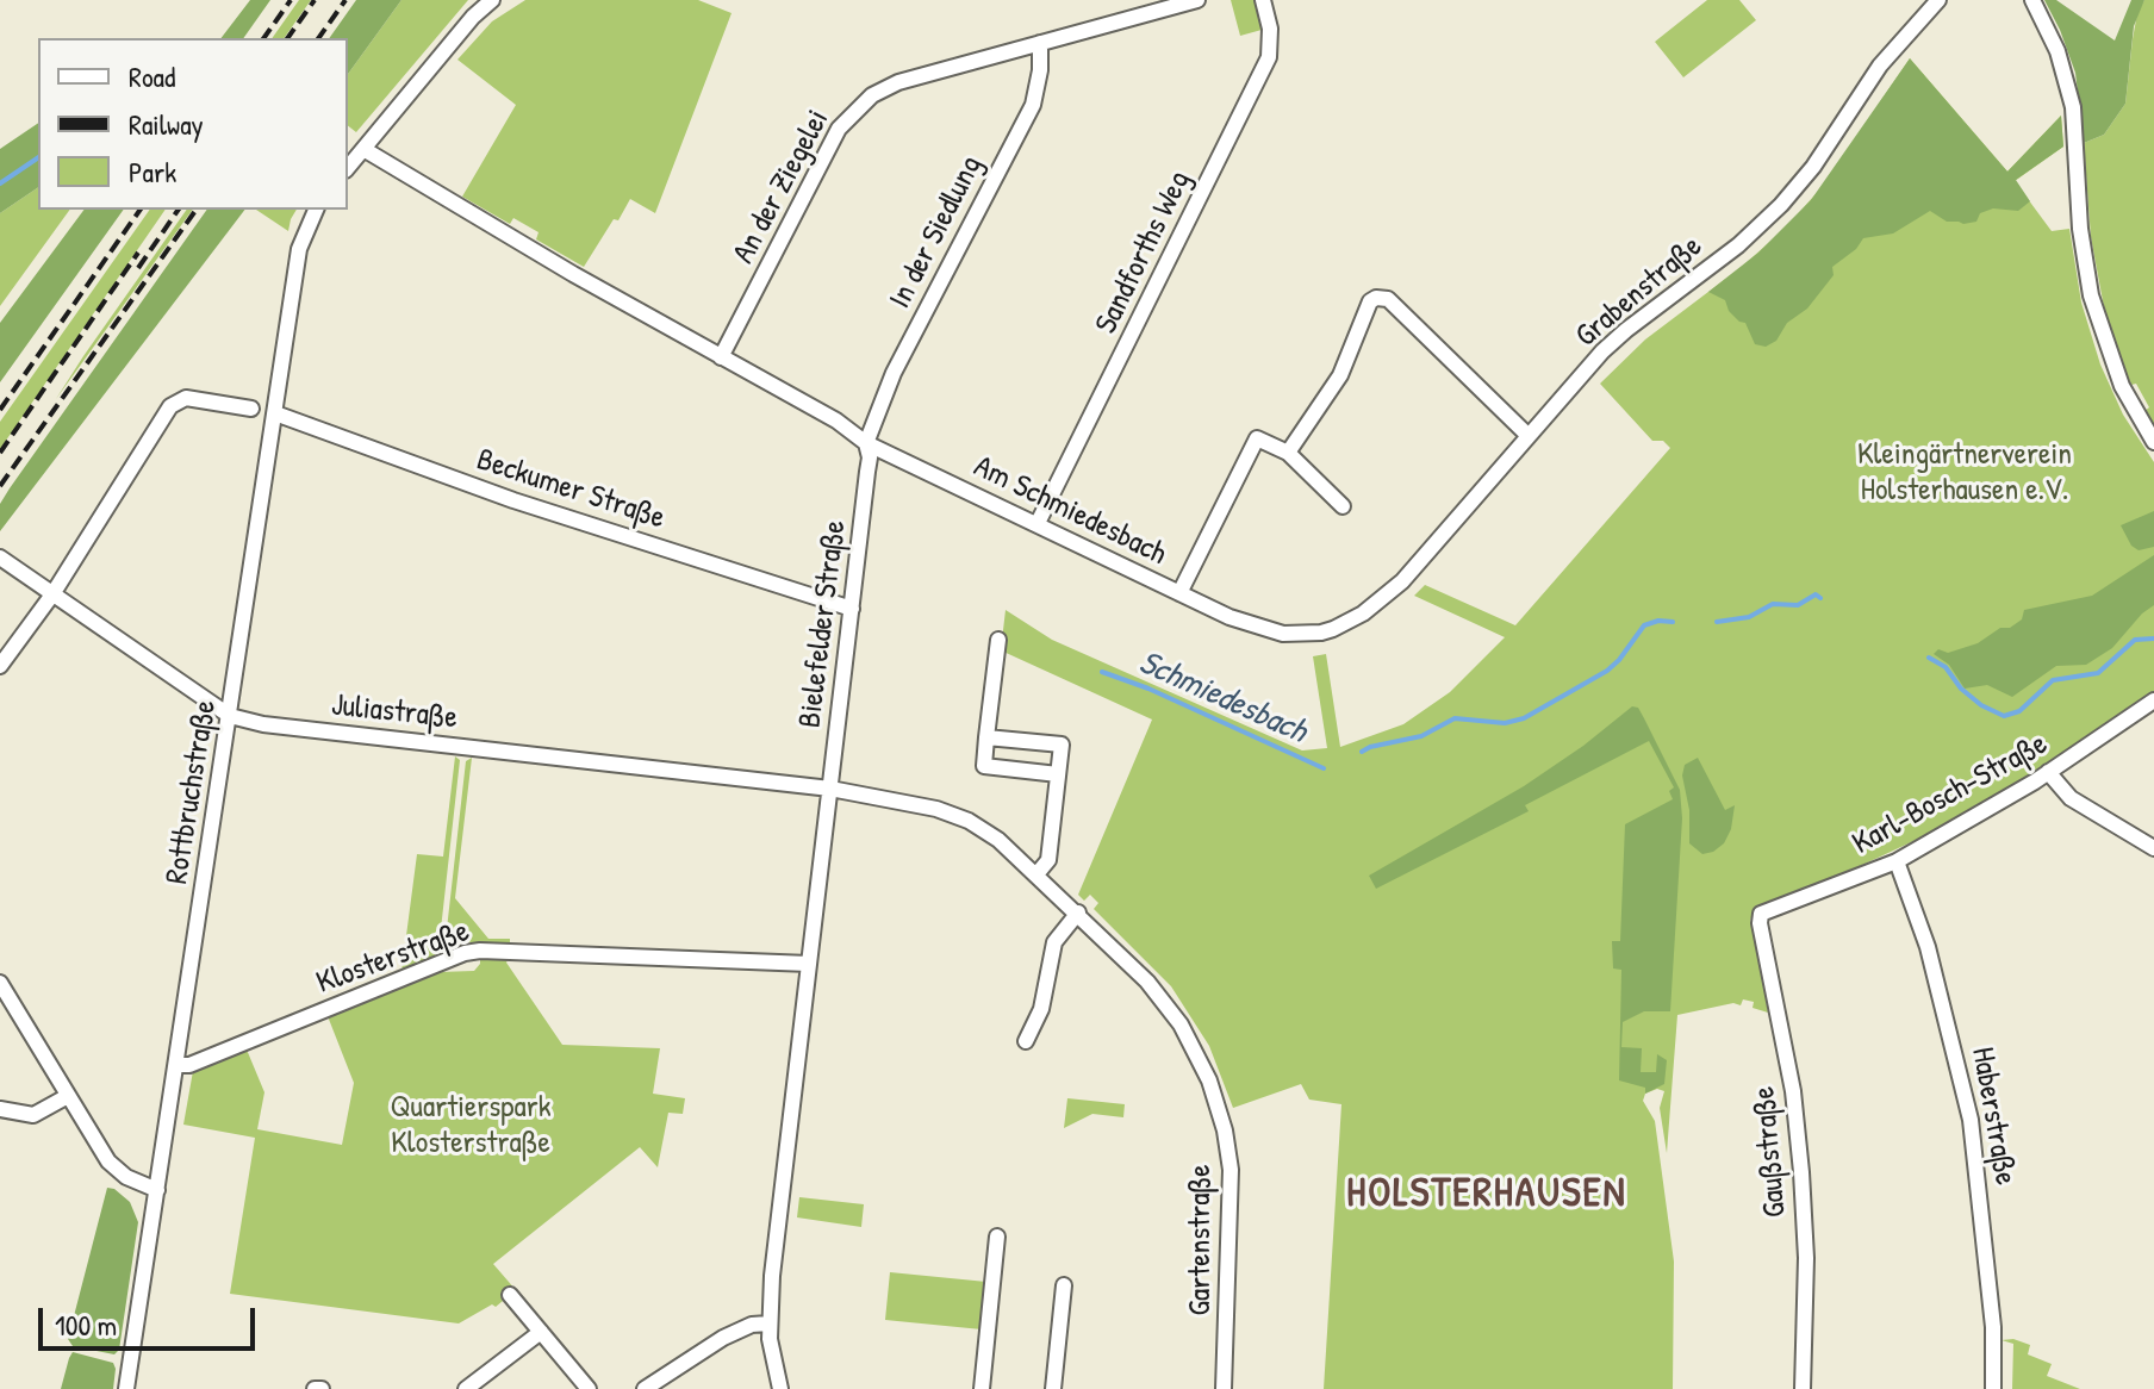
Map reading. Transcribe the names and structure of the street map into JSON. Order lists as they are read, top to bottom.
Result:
{
  "streets": {
    "street": [
      "An der Ziegelei",
      "In der Siedlung",
      "Sandforths Weg",
      "Grabenstraße",
      "Beckumer Straße",
      "Am Schmiedesbach",
      "Bielefelder Straße",
      "Juliastraße",
      "Rottbruchstraße",
      "Karl-Bosch-Straße",
      "Klosterstraße",
      "Haberstraße",
      "Gaußstraße",
      "Gartenstraße"
    ]
  },
  "crossings": [
    ["An der Ziegelei", "In der Siedlung"],
    ["In der Siedlung", "Am Schmiedesbach"],
    ["In der Siedlung", "Bielefelder Straße"],
    ["Sandforths Weg", "Am Schmiedesbach"],
    ["Grabenstraße", "Am Schmiedesbach"],
    ["Beckumer Straße", "Bielefelder Straße"],
    ["Beckumer Straße", "Rottbruchstraße"],
    ["Am Schmiedesbach", "Bielefelder Straße"],
    ["Bielefelder Straße", "Juliastraße"],
    ["Bielefelder Straße", "Klosterstraße"],
    ["Bielefelder Straße", "Gartenstraße"],
    ["Juliastraße", "Rottbruchstraße"],
    ["Juliastraße", "Gartenstraße"],
    ["Rottbruchstraße", "Klosterstraße"],
    ["Karl-Bosch-Straße", "Haberstraße"],
    ["Karl-Bosch-Straße", "Gaußstraße"]
  ],
  "districts": ["HOLSTERHAUSEN"],
  "water": ["Schmiedesbach"],
  "parks": ["Kleingärtnerverein Holsterhausen e.V.", "Quartierspark Klosterstraße"],
  "legend": ["Road", "Railway", "Park"],
  "scale_bar": "100 m"
}
